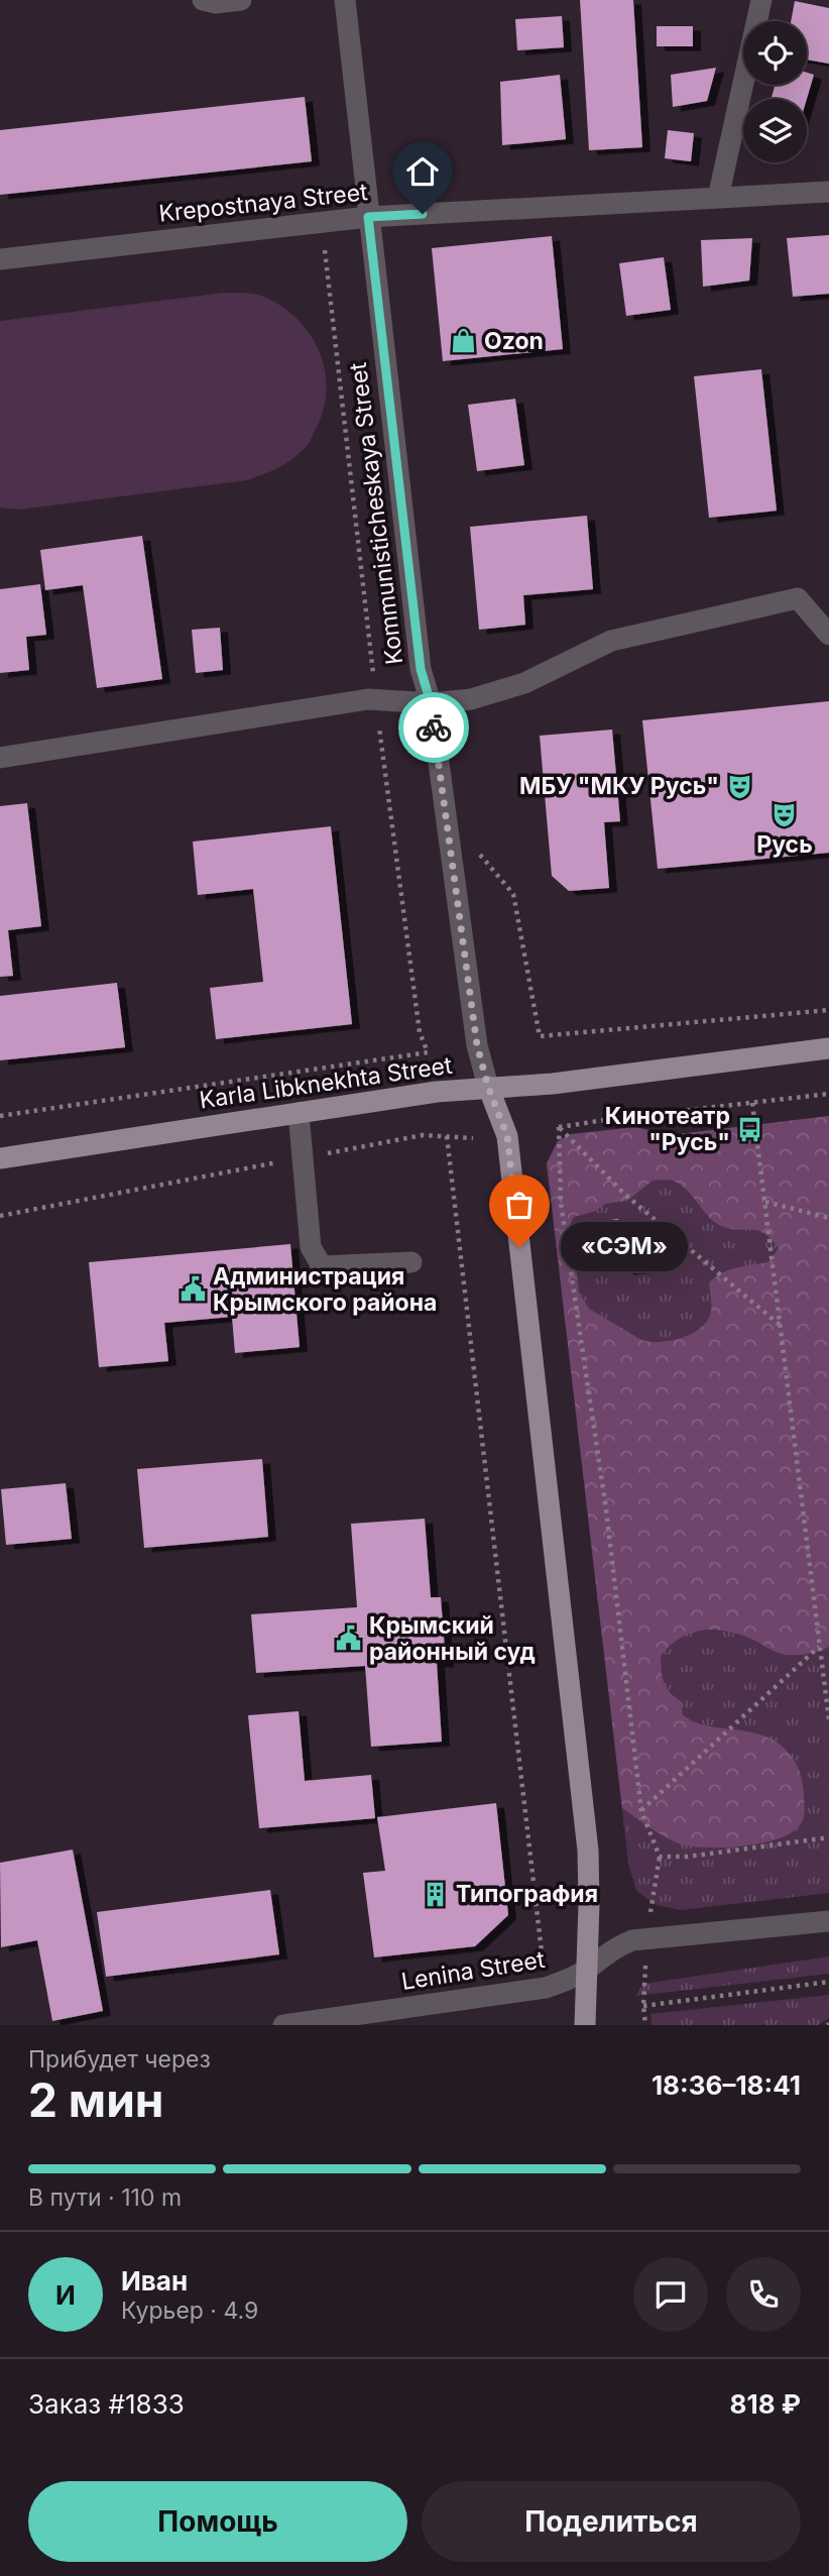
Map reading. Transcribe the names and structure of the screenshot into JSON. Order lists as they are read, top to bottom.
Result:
{
  "streets": {
    "main road": ["Kommunisticheskaya Street", "Karla Libknekhta Street"],
    "street": ["Krepostnaya Street", "Lenina Street"]
  },
  "crossings": [
    ["Krepostnaya Street", "Kommunisticheskaya Street"],
    ["Kommunisticheskaya Street", "Karla Libknekhta Street"],
    ["Kommunisticheskaya Street", "Lenina Street"]
  ],
  "places": {
    "shop": ["Ozon"],
    "theatre": ["МБУ \"МКУ Русь\"", "Русь"],
    "bus stop": ["Кинотеатр \"Русь\""],
    "other": ["«СЭМ»"],
    "public building": ["Администрация Крымского района", "Крымский районный суд"],
    "building": ["Типография"]
  },
  "page": {
    "bubble": "«СЭМ»",
    "heading": ["2 мин", "Прибудет через", "18:36–18:41"],
    "panel": [
      "Иван",
      "Курьер · 4.9",
      "Заказ #1833",
      "818 ₽"
    ],
    "bar": "В пути · 110 m",
    "round": "И",
    "buttons": ["Помощь", "Поделиться"]
  }
}
